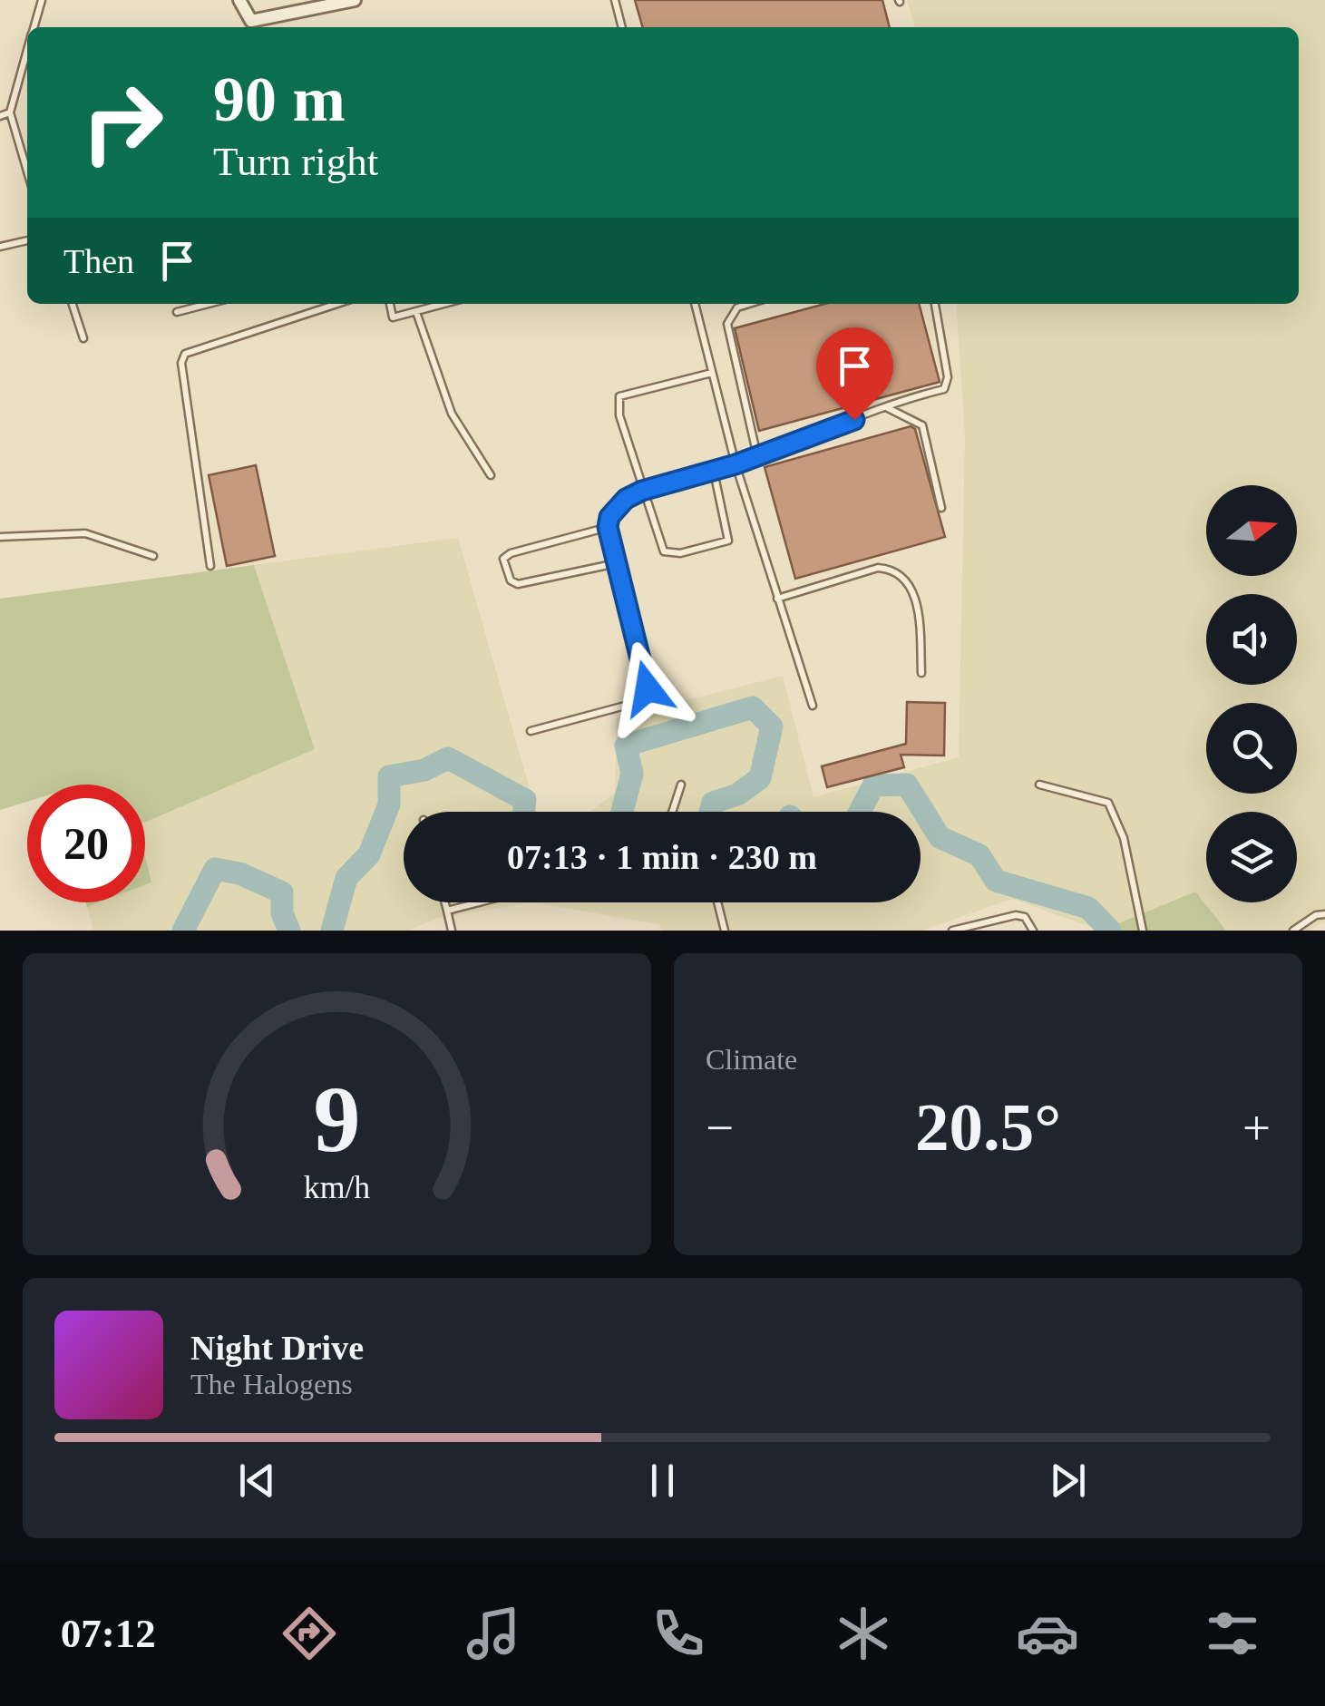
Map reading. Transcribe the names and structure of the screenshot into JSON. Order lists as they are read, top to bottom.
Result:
{
  "north": "right",
  "page": {
    "turn": ["90 m", "Turn right"],
    "then": "Then",
    "limit": "20",
    "trip": "07:13 · 1 min · 230 m",
    "tile": "Climate",
    "heat": ["−", "20.5°", "+"],
    "song": ["Night Drive", "The Halogens"],
    "tabs": "07:12",
    "gauge": ["9", "km/h"]
  }
}
